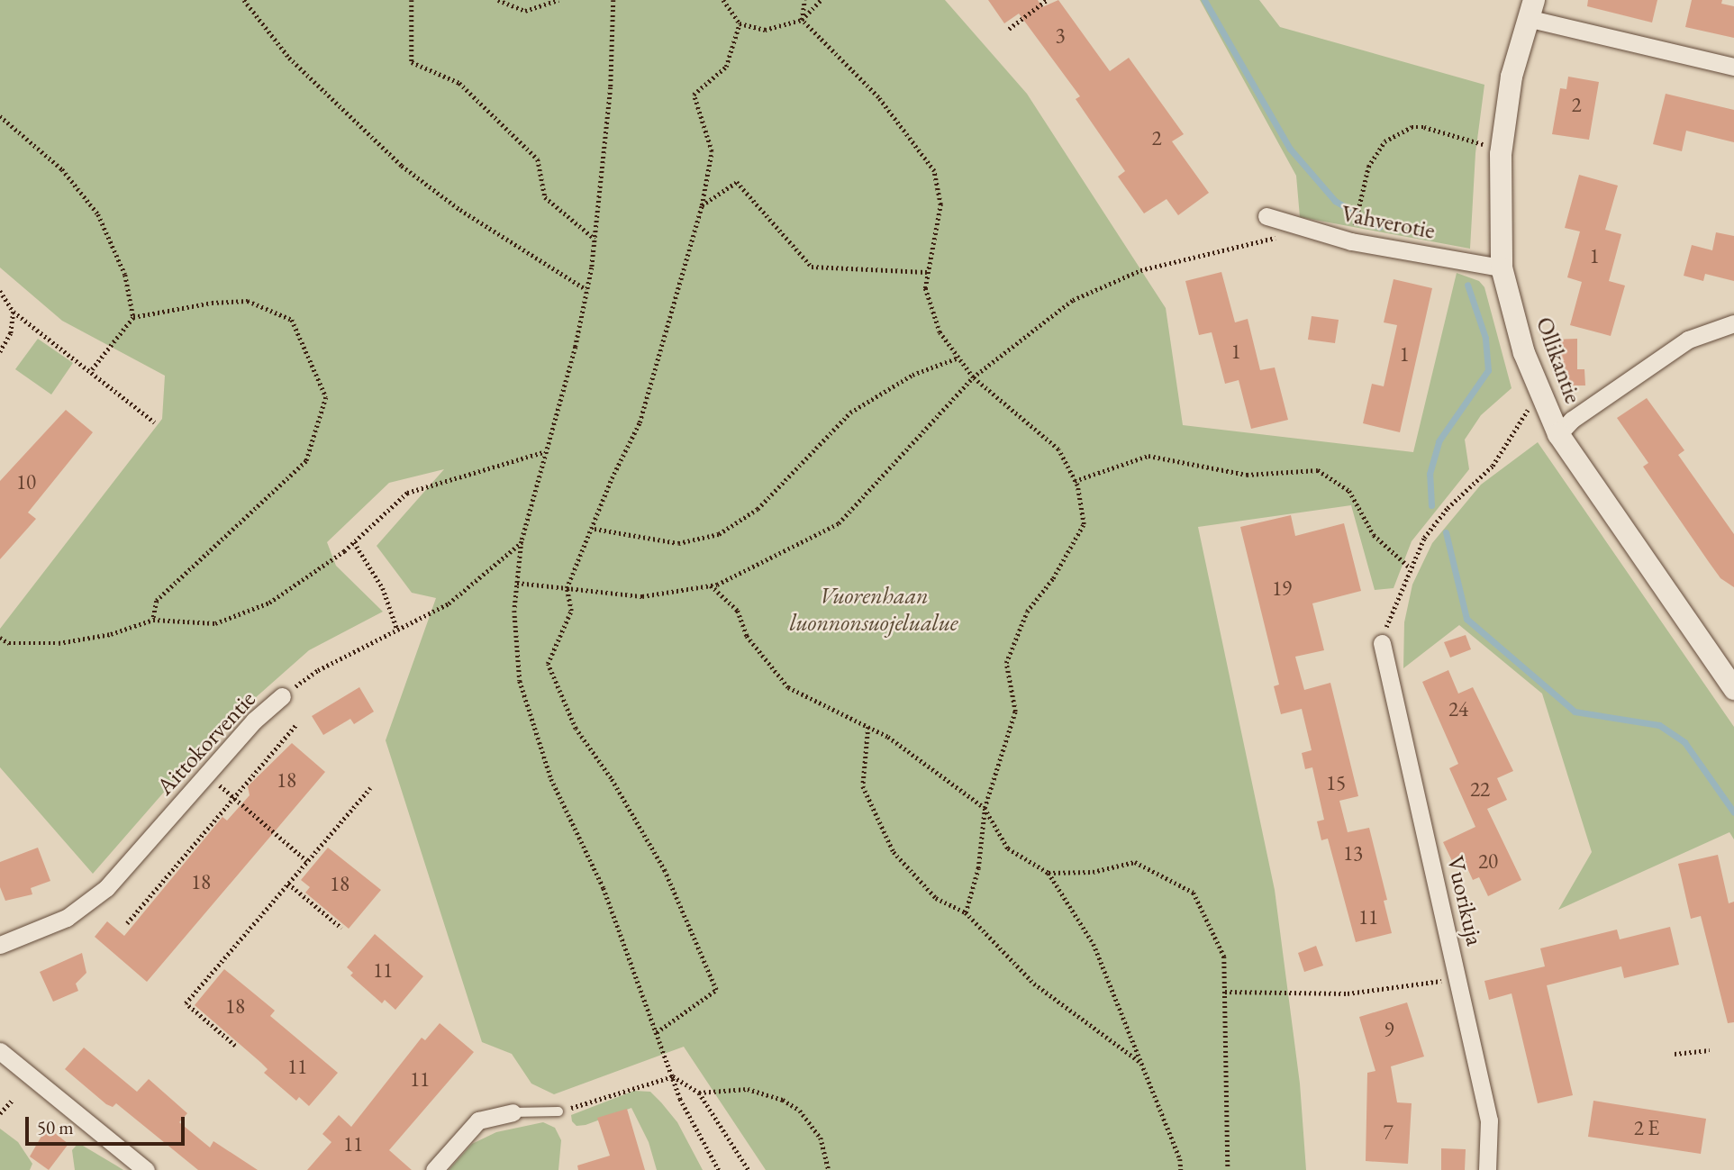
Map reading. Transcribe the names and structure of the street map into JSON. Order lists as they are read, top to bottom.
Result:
{
  "streets": {
    "street": [
      "Vahverotie",
      "Ollikantie",
      "Aittokorventie",
      "Vuorikuja"
    ]
  },
  "crossings": [
    ["Vahverotie", "Ollikantie"]
  ],
  "parks": ["Vuorenhaan luonnonsuojelualue"],
  "house_numbers": [
    "3",
    "2",
    "2",
    "1",
    "1",
    "1",
    "10",
    "19",
    "24",
    "18",
    "15",
    "22",
    "13",
    "20",
    "18",
    "18",
    "11",
    "11",
    "18",
    "9",
    "11",
    "11",
    "2 E",
    "7",
    "11"
  ],
  "scale_bar": "50 m"
}
